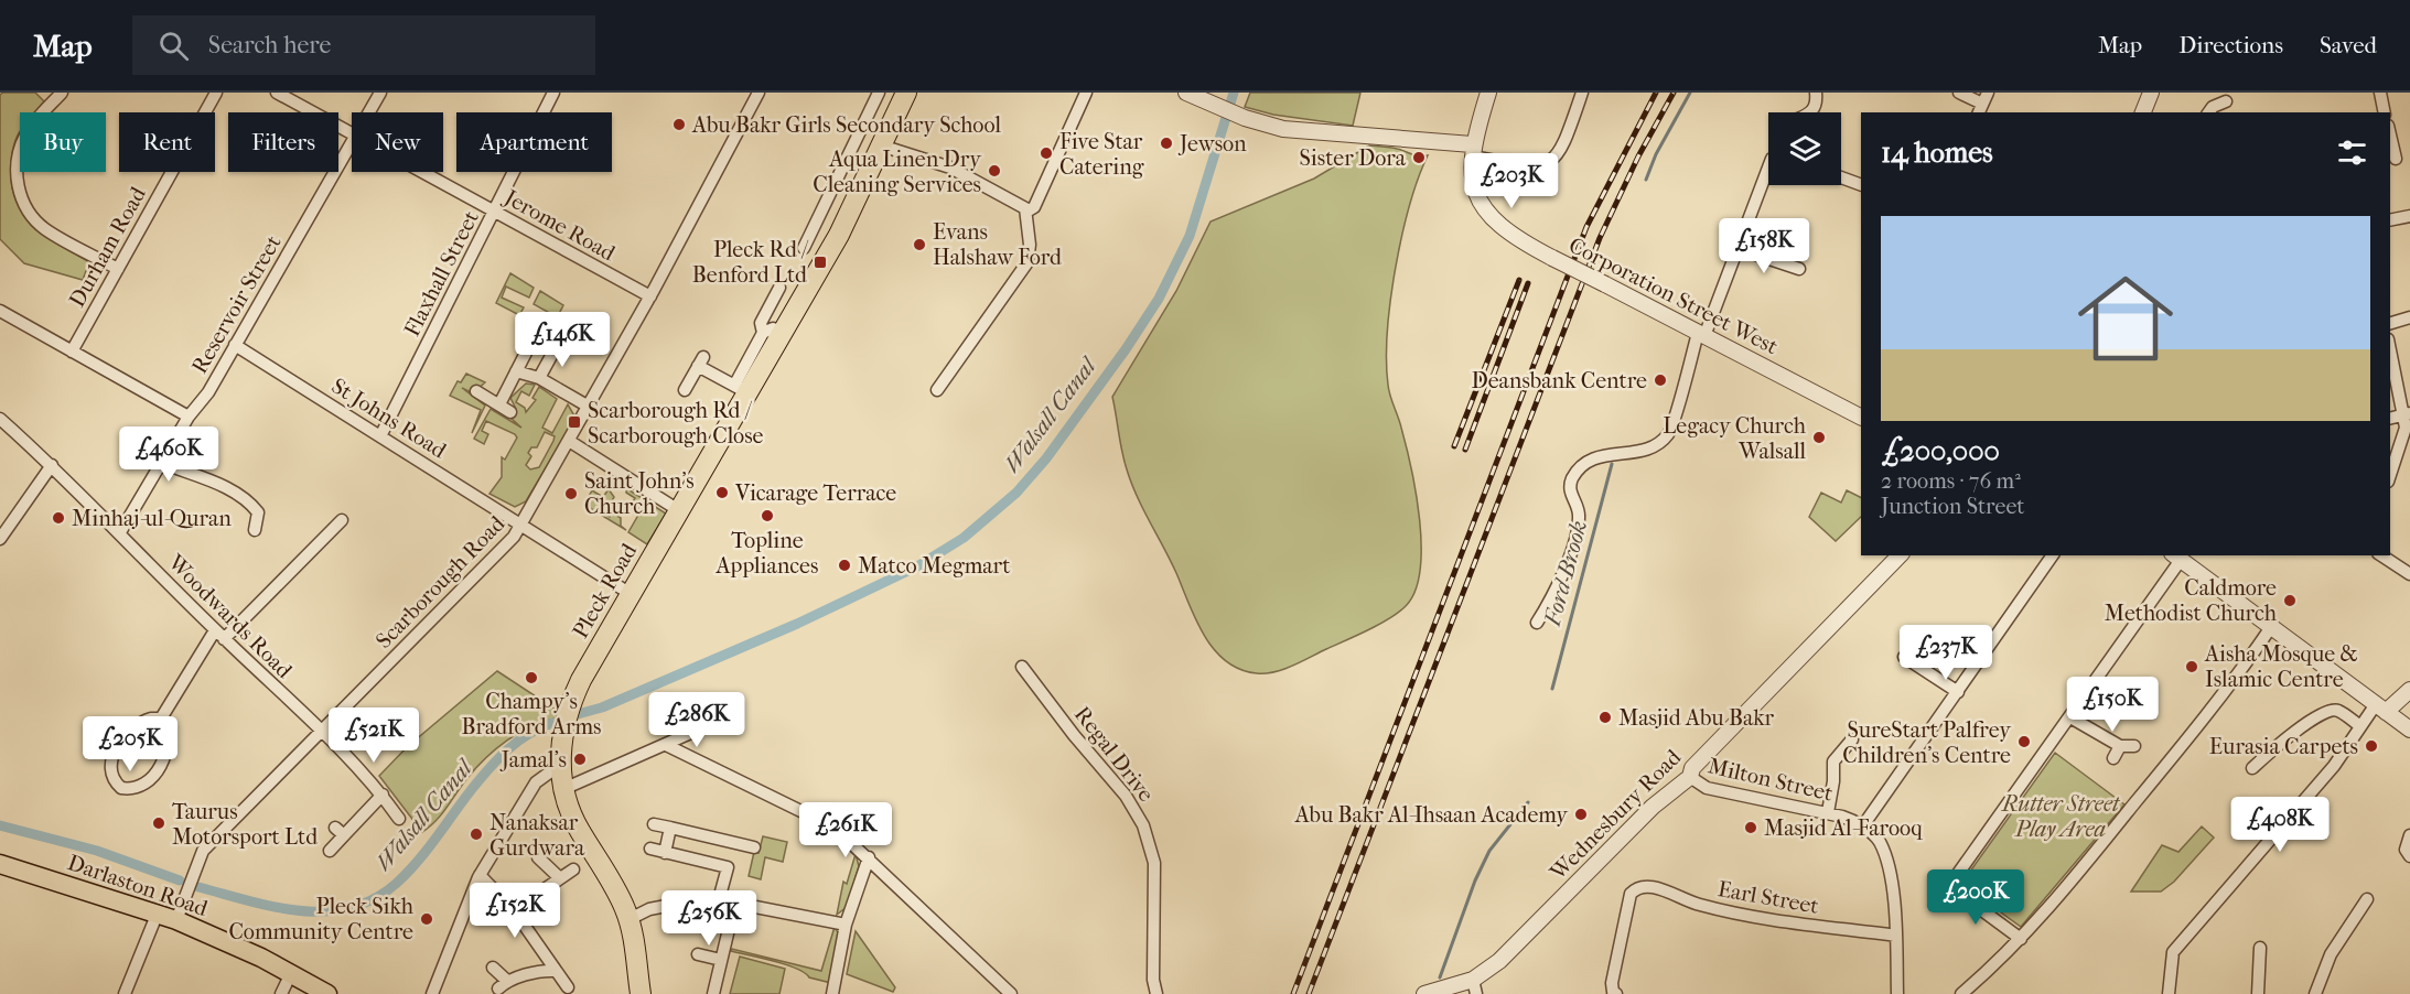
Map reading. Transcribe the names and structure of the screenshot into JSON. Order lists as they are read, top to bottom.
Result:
{
  "streets": {
    "highway": ["Pleck Road"],
    "main road": ["Darlaston Road"],
    "street": [
      "Jerome Road",
      "Durham Road",
      "Flaxhall Street",
      "Corporation Street West",
      "Reservoir Street",
      "St Johns Road",
      "Scarborough Road",
      "Woodwards Road",
      "Regal Drive",
      "Milton Street",
      "Wednesbury Road",
      "Earl Street"
    ]
  },
  "crossings": [
    ["Jerome Road", "Flaxhall Street"],
    ["Jerome Road", "Scarborough Road"],
    ["Flaxhall Street", "St Johns Road"],
    ["Reservoir Street", "St Johns Road"],
    ["Reservoir Street", "Woodwards Road"],
    ["St Johns Road", "Scarborough Road"],
    ["St Johns Road", "Pleck Road"],
    ["Scarborough Road", "Woodwards Road"],
    ["Scarborough Road", "Darlaston Road"],
    ["Milton Street", "Wednesbury Road"]
  ],
  "water": ["Walsall Canal", "Ford Brook"],
  "parks": ["Rutter Street Play Area"],
  "places": {
    "other": [
      "Abu Bakr Girls Secondary School",
      "Jewson",
      "Five Star Catering",
      "Sister Dora",
      "Aqua Linen Dry Cleaning Services",
      "Evans Halshaw Ford",
      "Deansbank Centre",
      "Legacy Church Walsall",
      "Vicarage Terrace",
      "Saint John's Church",
      "Topline Appliances",
      "Minhaj-ul-Quran",
      "Matco Megmart",
      "Caldmore Methodist Church",
      "Aisha Mosque & Islamic Centre",
      "Champy's Bradford Arms",
      "Masjid Abu Bakr",
      "SureStart Palfrey Children's Centre",
      "Eurasia Carpets",
      "Jamal's",
      "Abu Bakr Al-Ihsaan Academy",
      "Taurus Motorsport Ltd",
      "Masjid Al-Farooq",
      "Nanaksar Gurdwara",
      "Pleck Sikh Community Centre"
    ],
    "transit": ["Pleck Rd / Benford Ltd", "Scarborough Rd / Scarborough Close"]
  },
  "page": {
    "header": "Map",
    "search": "Search here",
    "nav": ["Map", "Directions", "Saved"],
    "chip": [
      "Buy",
      "Rent",
      "Filters",
      "New",
      "Apartment"
    ],
    "heading": "14 homes",
    "price": [
      "£203K",
      "£158K",
      "£146K",
      "£460K",
      "£237K",
      "£150K",
      "£286K",
      "£521K",
      "£205K",
      "£408K",
      "£261K",
      "£200K",
      "£152K",
      "£256K"
    ],
    "list": [
      {
        "name": "£200,000",
        "note": "2 rooms · 76 m² · Junction Street"
      }
    ]
  }
}
